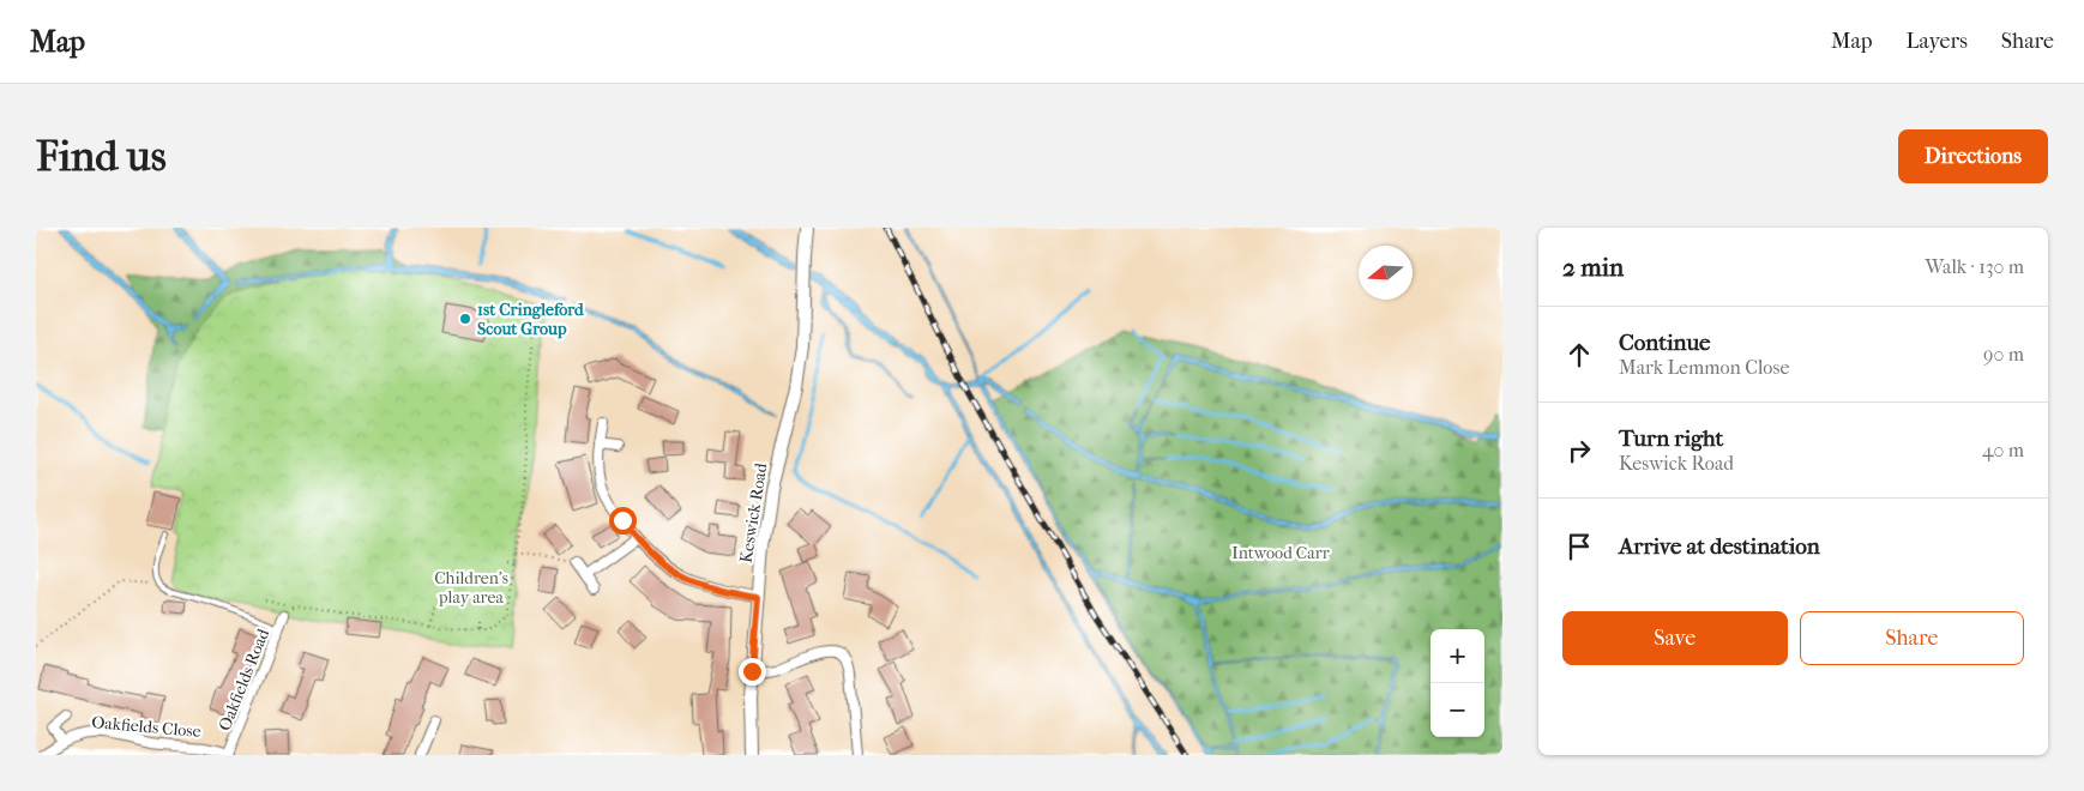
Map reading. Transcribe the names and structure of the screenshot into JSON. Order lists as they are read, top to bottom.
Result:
{
  "streets": {
    "street": ["Keswick Road", "Oakfields Road", "Oakfields Close"]
  },
  "crossings": [
    ["Oakfields Road", "Oakfields Close"]
  ],
  "parks": ["Intwood Carr", "Children’s play area"],
  "places": ["1st Cringleford Scout Group"],
  "north": "left",
  "page": {
    "header": "Map",
    "nav": ["Map", "Layers", "Share"],
    "buttons": [
      "Directions",
      ["Save", "Share"]
    ],
    "title": "Find us",
    "heading": ["2 min", "Walk · 130 m"],
    "list": [
      ["Continue", "Mark Lemmon Close", "90 m"],
      ["Turn right", "Keswick Road", "40 m"],
      "Arrive at destination"
    ],
    "map_buttons": ["+", "−"]
  }
}
